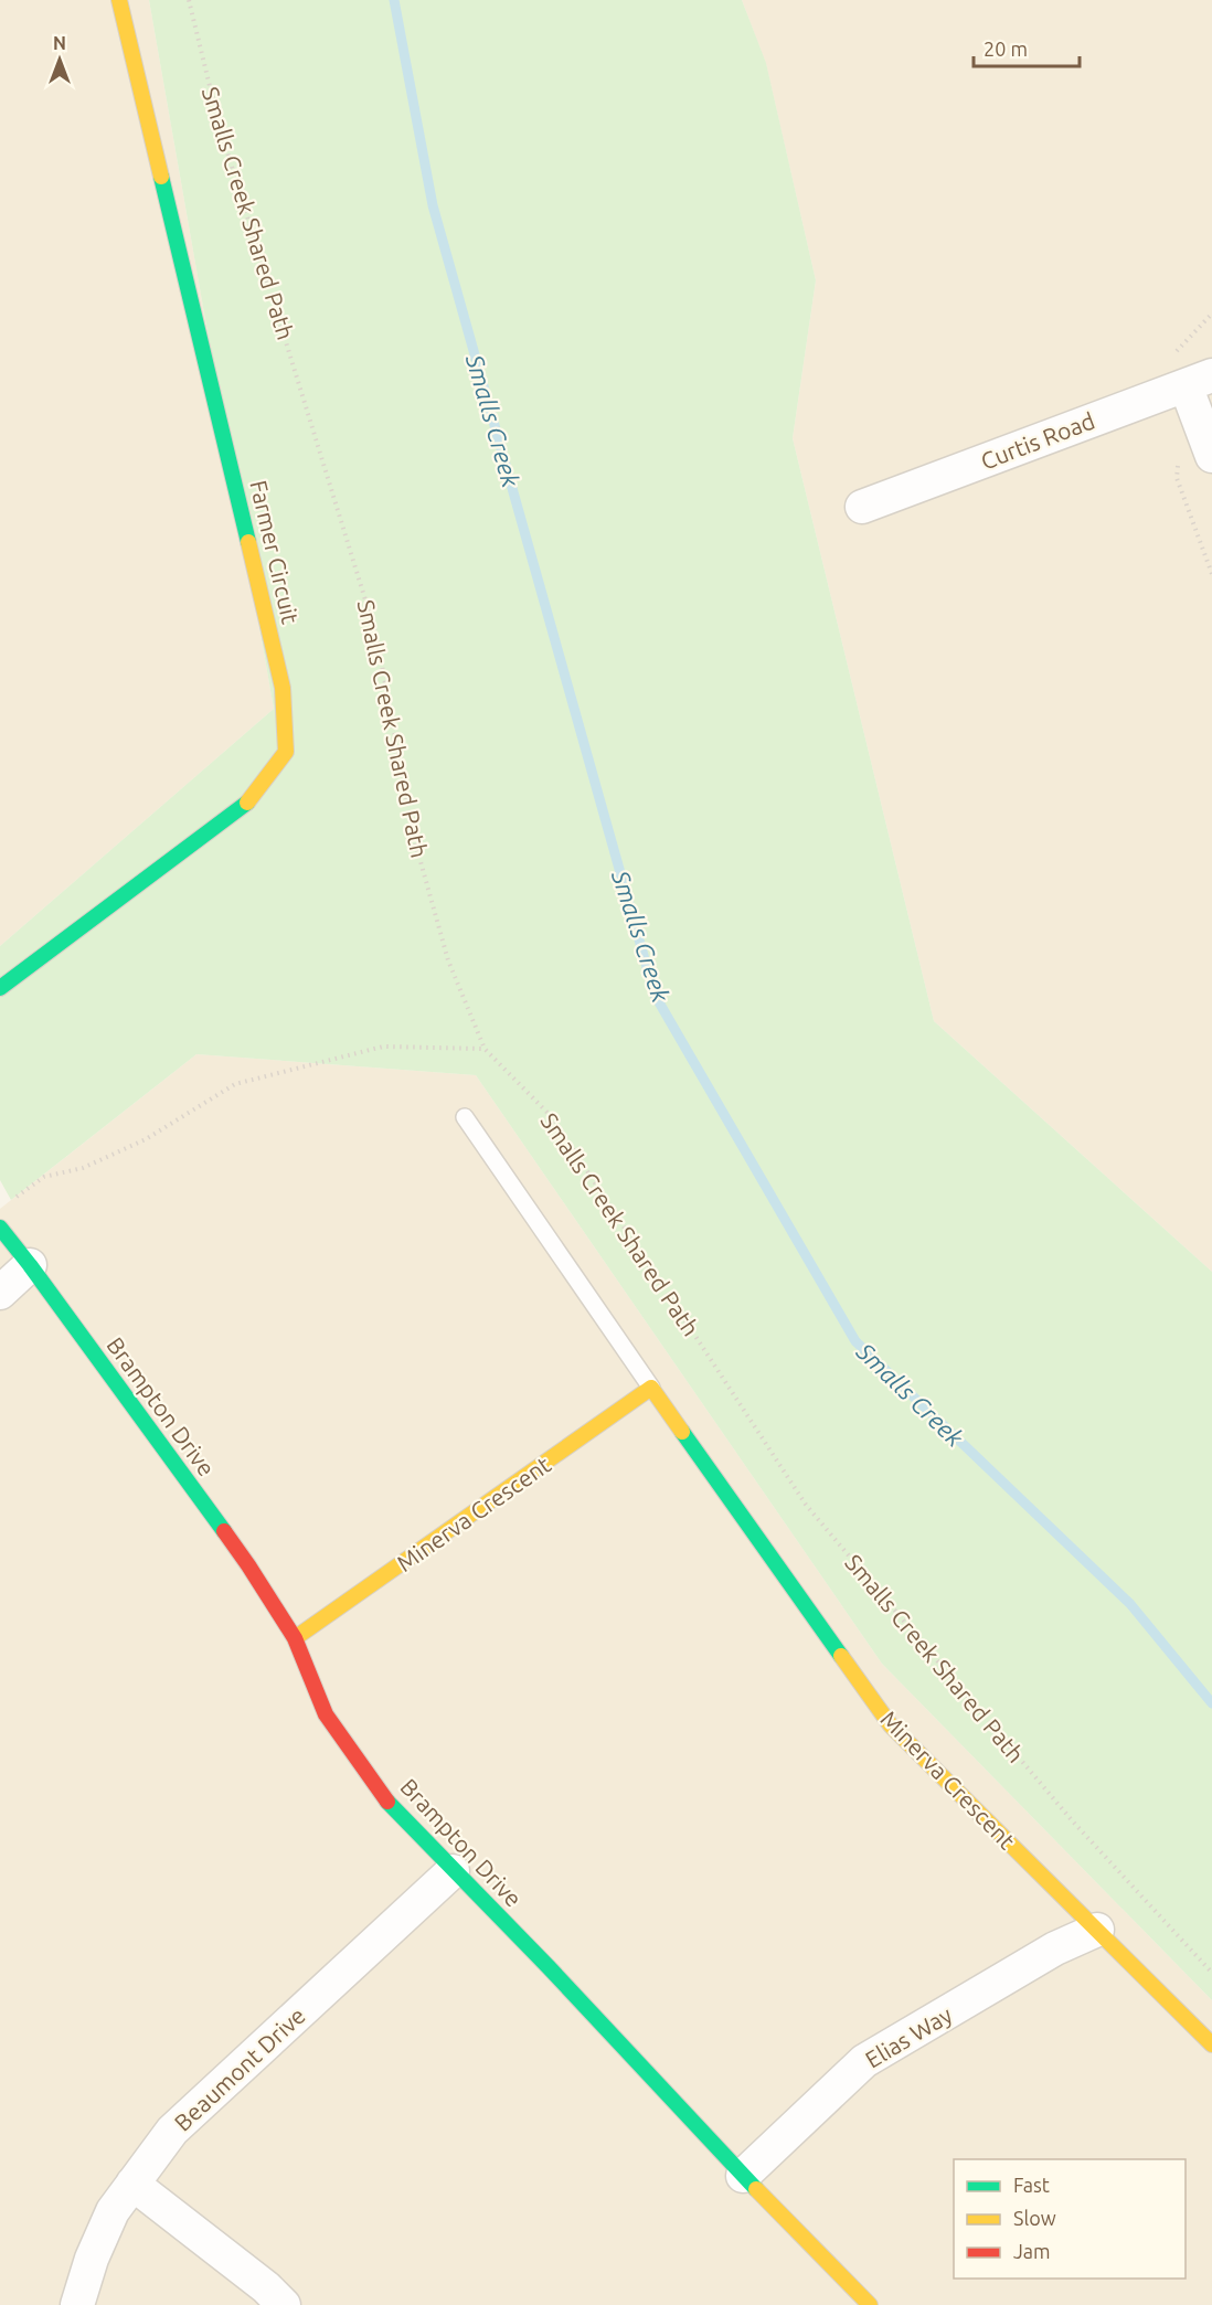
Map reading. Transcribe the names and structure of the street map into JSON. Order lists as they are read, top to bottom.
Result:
{
  "streets": {
    "street": [
      "Curtis Road",
      "Farmer Circuit",
      "Brampton Drive",
      "Minerva Crescent",
      "Elias Way",
      "Beaumont Drive"
    ],
    "path": ["Smalls Creek Shared Path"]
  },
  "crossings": [
    ["Brampton Drive", "Minerva Crescent"],
    ["Brampton Drive", "Elias Way"],
    ["Brampton Drive", "Beaumont Drive"],
    ["Minerva Crescent", "Elias Way"]
  ],
  "water": ["Smalls Creek"],
  "legend": ["Fast", "Slow", "Jam"],
  "scale_bar": "20 m",
  "north": "top"
}
